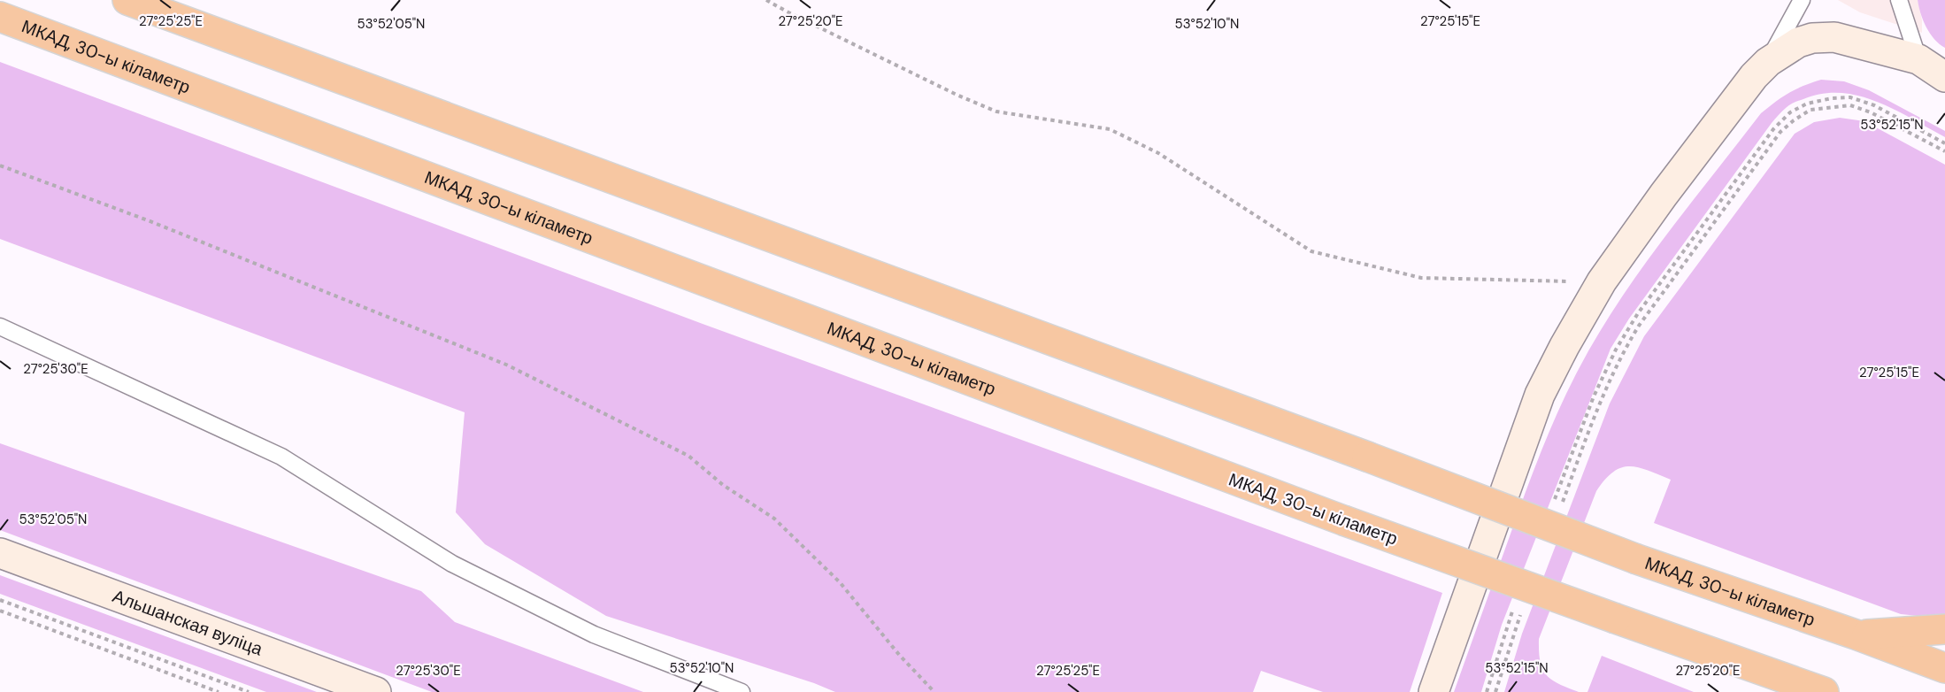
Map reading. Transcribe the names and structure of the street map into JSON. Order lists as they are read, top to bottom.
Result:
{
  "streets": {
    "highway": ["МКАД, 30-ы кіламетр"],
    "main road": ["Альшанская вуліца"]
  },
  "coordinates": [
    "27°25'25\"E",
    "27°25'20\"E",
    "27°25'15\"E",
    "53°52'05\"N",
    "53°52'10\"N",
    "53°52'15\"N",
    "27°25'30\"E"
  ]
}
